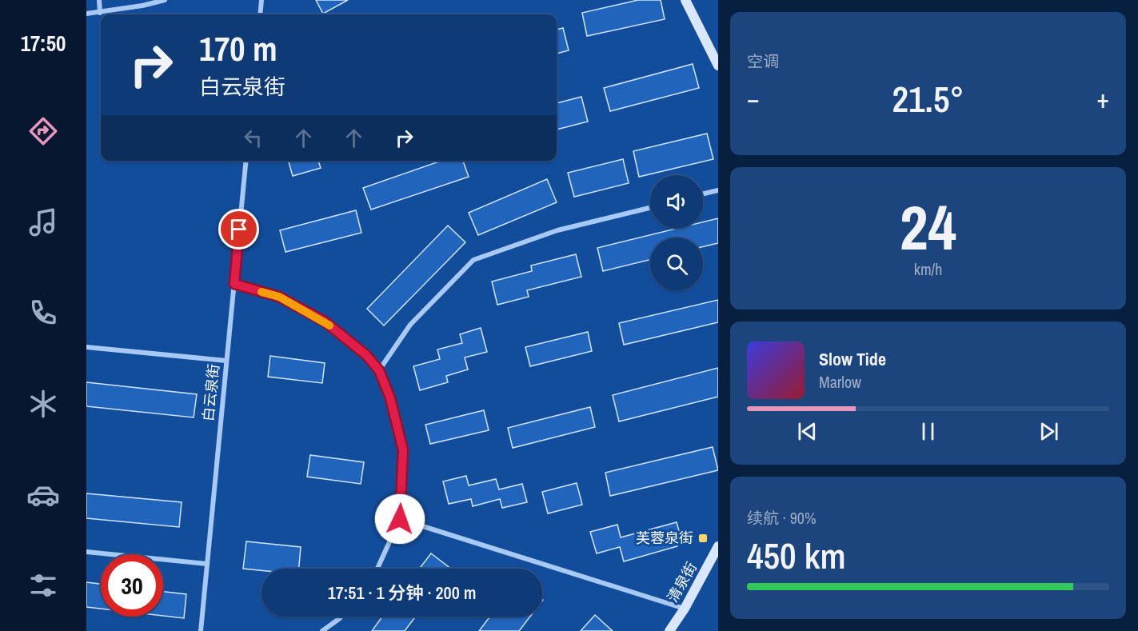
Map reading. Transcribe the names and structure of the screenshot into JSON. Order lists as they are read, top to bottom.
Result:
{
  "streets": {
    "street": ["白云泉街", "清泉街"]
  },
  "places": {
    "transit": ["芙蓉泉街"]
  },
  "page": {
    "tabs": "17:50",
    "tile": [
      "空调",
      ["24", "km/h"],
      ["续航 · 90%", "450 km"]
    ],
    "turn": ["170 m", "白云泉街"],
    "heat": ["−", "21.5°", "+"],
    "song": ["Slow Tide", "Marlow"],
    "limit": "30",
    "trip": "17:51 · 1 分钟 · 200 m"
  }
}
